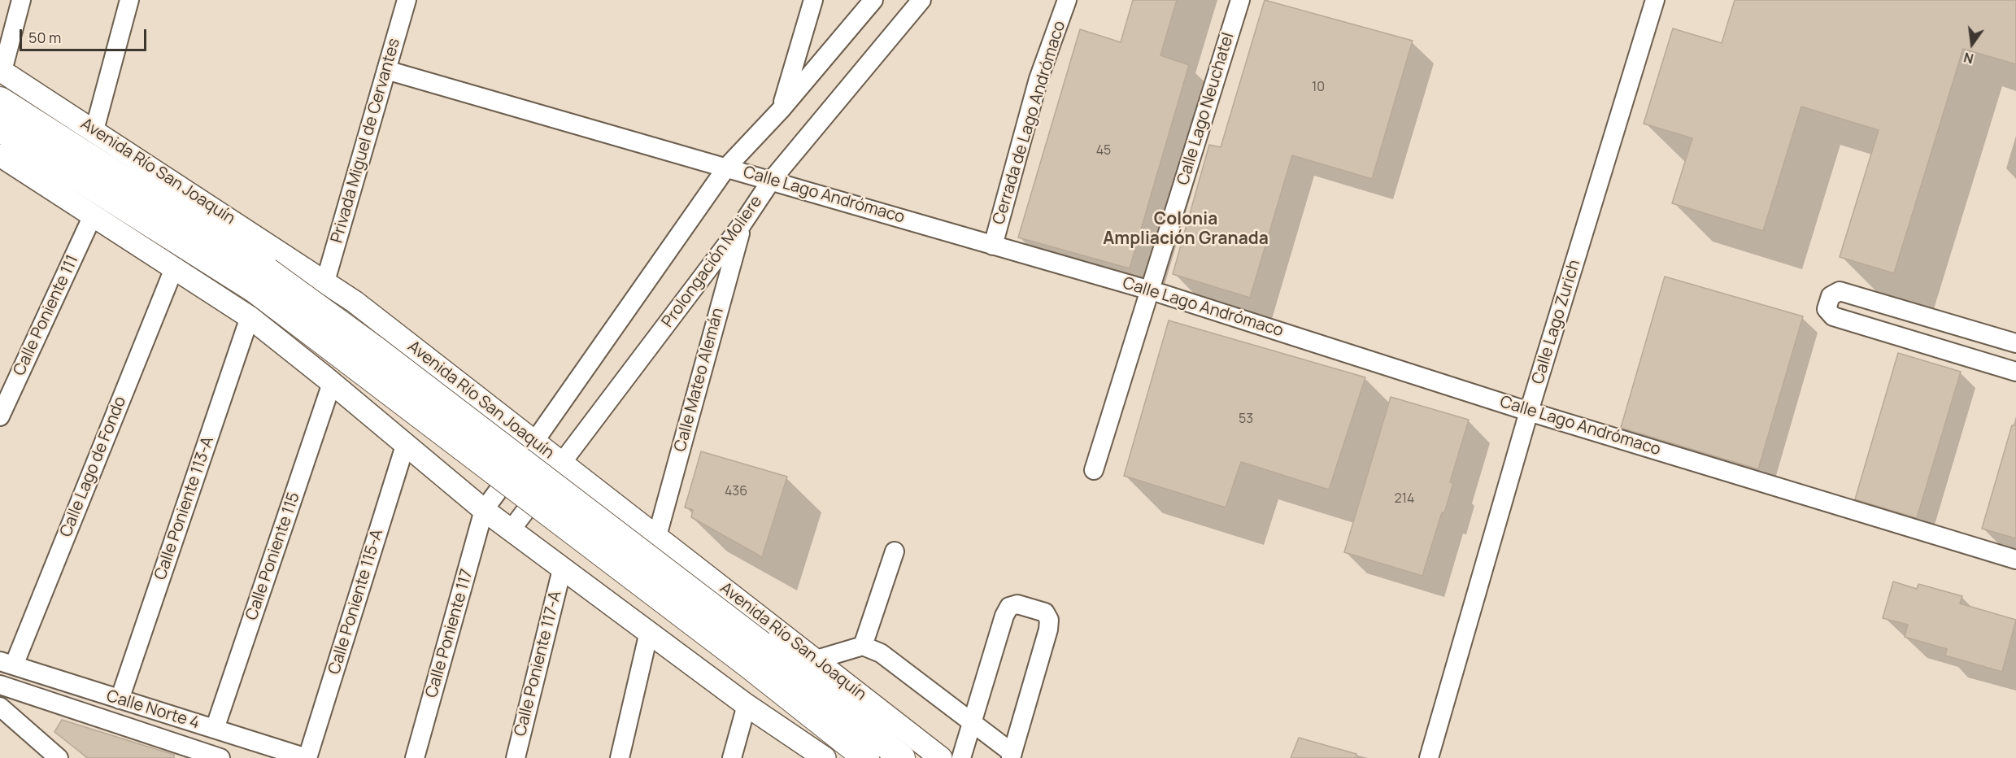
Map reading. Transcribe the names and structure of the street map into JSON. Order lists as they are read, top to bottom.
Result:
{
  "streets": {
    "highway": ["Avenida Río San Joaquín"],
    "street": [
      "Calle Lago Neuchatel",
      "Cerrada de Lago Andrómaco",
      "Privada Miguel de Cervantes",
      "Calle Lago Andrómaco",
      "Prolongación Moliere",
      "Calle Poniente 111",
      "Calle Lago Zurich",
      "Calle Mateo Alemán",
      "Calle Lago de Fondo",
      "Calle Poniente 113-A",
      "Calle Poniente 115",
      "Calle Poniente 115-A",
      "Calle Poniente 117",
      "Calle Poniente 117-A",
      "Calle Norte 4"
    ]
  },
  "crossings": [
    ["Calle Lago Neuchatel", "Calle Lago Andrómaco"],
    ["Cerrada de Lago Andrómaco", "Calle Lago Andrómaco"],
    ["Privada Miguel de Cervantes", "Avenida Río San Joaquín"],
    ["Privada Miguel de Cervantes", "Calle Lago Andrómaco"],
    ["Avenida Río San Joaquín", "Prolongación Moliere"],
    ["Avenida Río San Joaquín", "Calle Mateo Alemán"],
    ["Calle Lago Andrómaco", "Prolongación Moliere"],
    ["Calle Lago Andrómaco", "Calle Lago Zurich"],
    ["Prolongación Moliere", "Calle Mateo Alemán"],
    ["Calle Lago de Fondo", "Calle Norte 4"],
    ["Calle Poniente 113-A", "Calle Norte 4"],
    ["Calle Poniente 115", "Calle Norte 4"],
    ["Calle Poniente 115-A", "Calle Norte 4"]
  ],
  "districts": ["Colonia Ampliación Granada"],
  "house_numbers": [
    "10",
    "45",
    "53",
    "436",
    "214"
  ],
  "scale_bar": "50 m",
  "north": "bottom"
}
